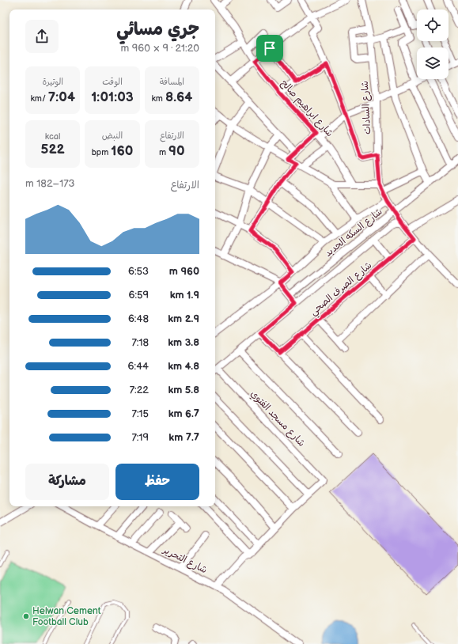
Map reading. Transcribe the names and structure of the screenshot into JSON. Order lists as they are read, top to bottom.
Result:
{
  "streets": {
    "street": [
      "شارع السادات",
      "شارع ابراهيم صالح",
      "شارع السكه الحديد",
      "شارع الصرف الصحي",
      "شارع مسجد الفتوي",
      "شارع التحرير"
    ]
  },
  "crossings": [
    ["شارع السادات", "شارع السكه الحديد"],
    ["شارع السادات", "شارع الصرف الصحي"],
    ["شارع السكه الحديد", "شارع مسجد الفتوي"]
  ],
  "places": ["Helwan Cement Football Club"],
  "page": {
    "heading": ["جري مسائي", "21:20 · 9 × 960 m"],
    "stats": [
      ["المسافة", "8.64 km"],
      ["الوقت", "1:01:03"],
      ["الوتيرة", "7:04 /km"],
      ["الارتفاع", "90 m"],
      ["النبض", "160 bpm"],
      ["kcal", "522"]
    ],
    "chart": ["الارتفاع", "173–182 m"],
    "list": [
      {
        "name": "960 m",
        "note": "6:53"
      },
      {
        "name": "1.9 km",
        "note": "6:59"
      },
      {
        "name": "2.9 km",
        "note": "6:48"
      },
      {
        "name": "3.8 km",
        "note": "7:18"
      },
      {
        "name": "4.8 km",
        "note": "6:44"
      },
      {
        "name": "5.8 km",
        "note": "7:22"
      },
      {
        "name": "6.7 km",
        "note": "7:15"
      },
      {
        "name": "7.7 km",
        "note": "7:19"
      }
    ],
    "buttons": ["حفظ", "مشاركة"]
  }
}
